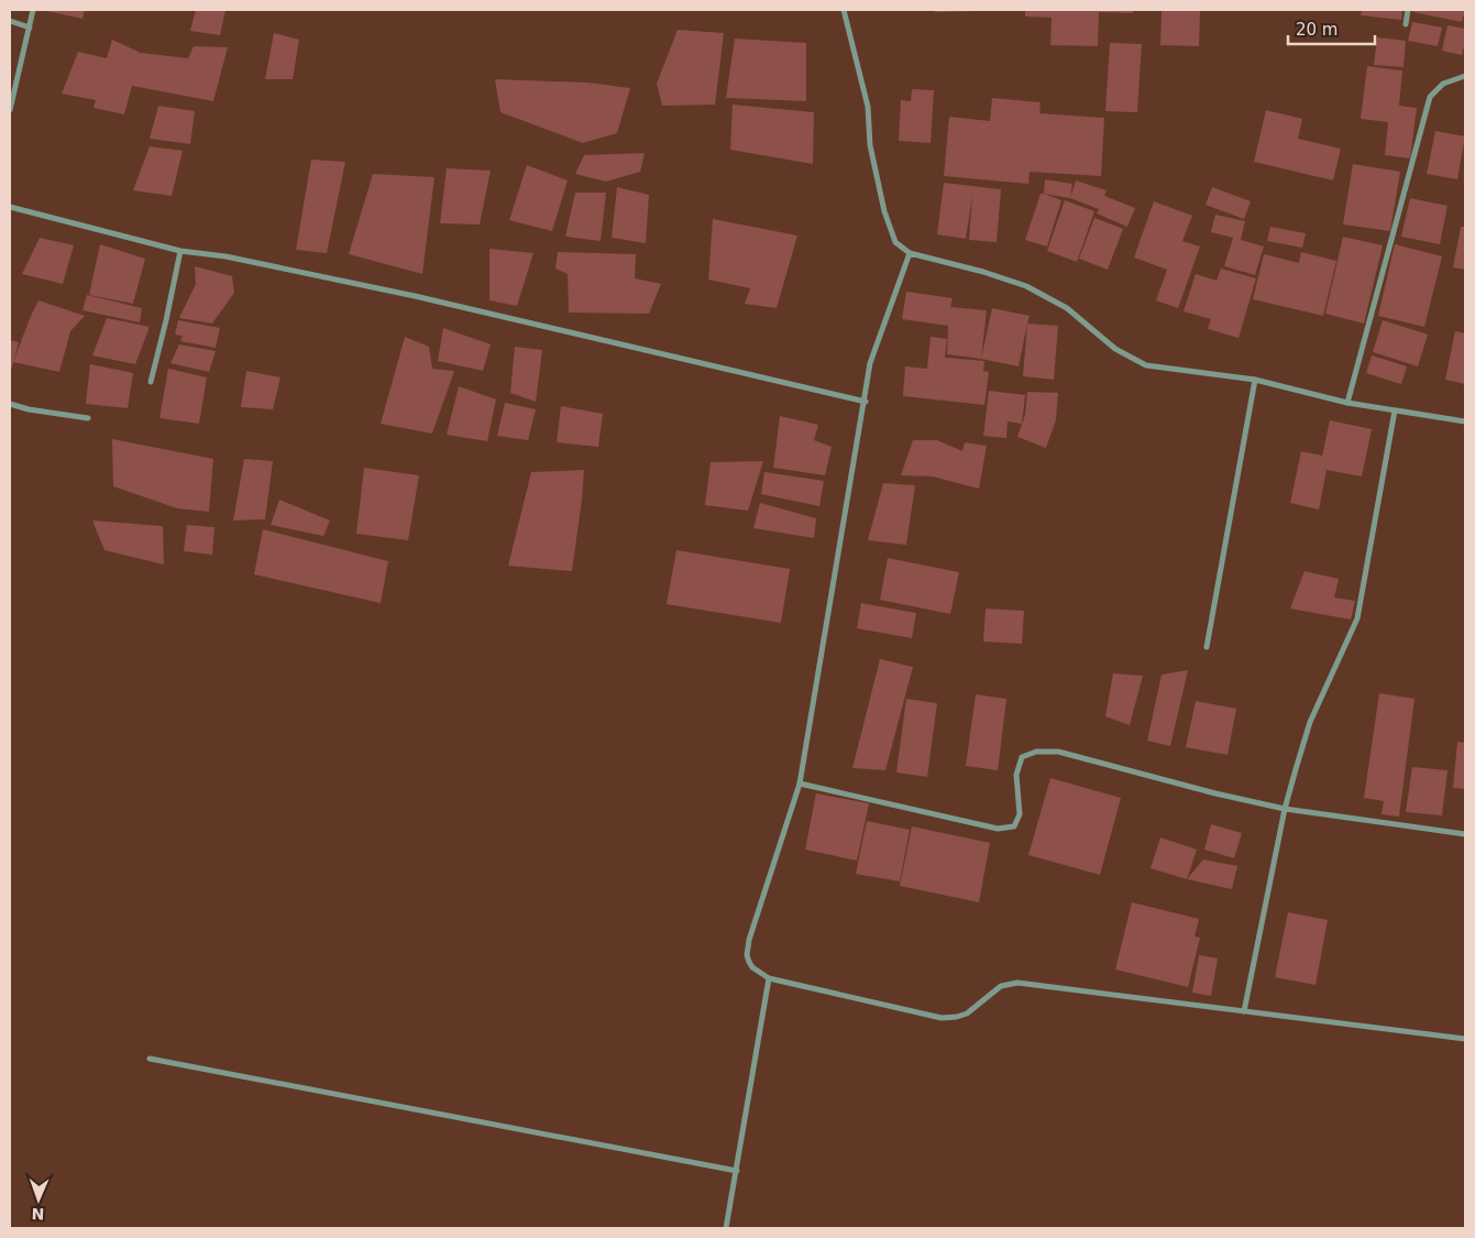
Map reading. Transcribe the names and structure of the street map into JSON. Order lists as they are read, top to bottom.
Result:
{
  "scale_bar": "20 m",
  "north": "bottom"
}
